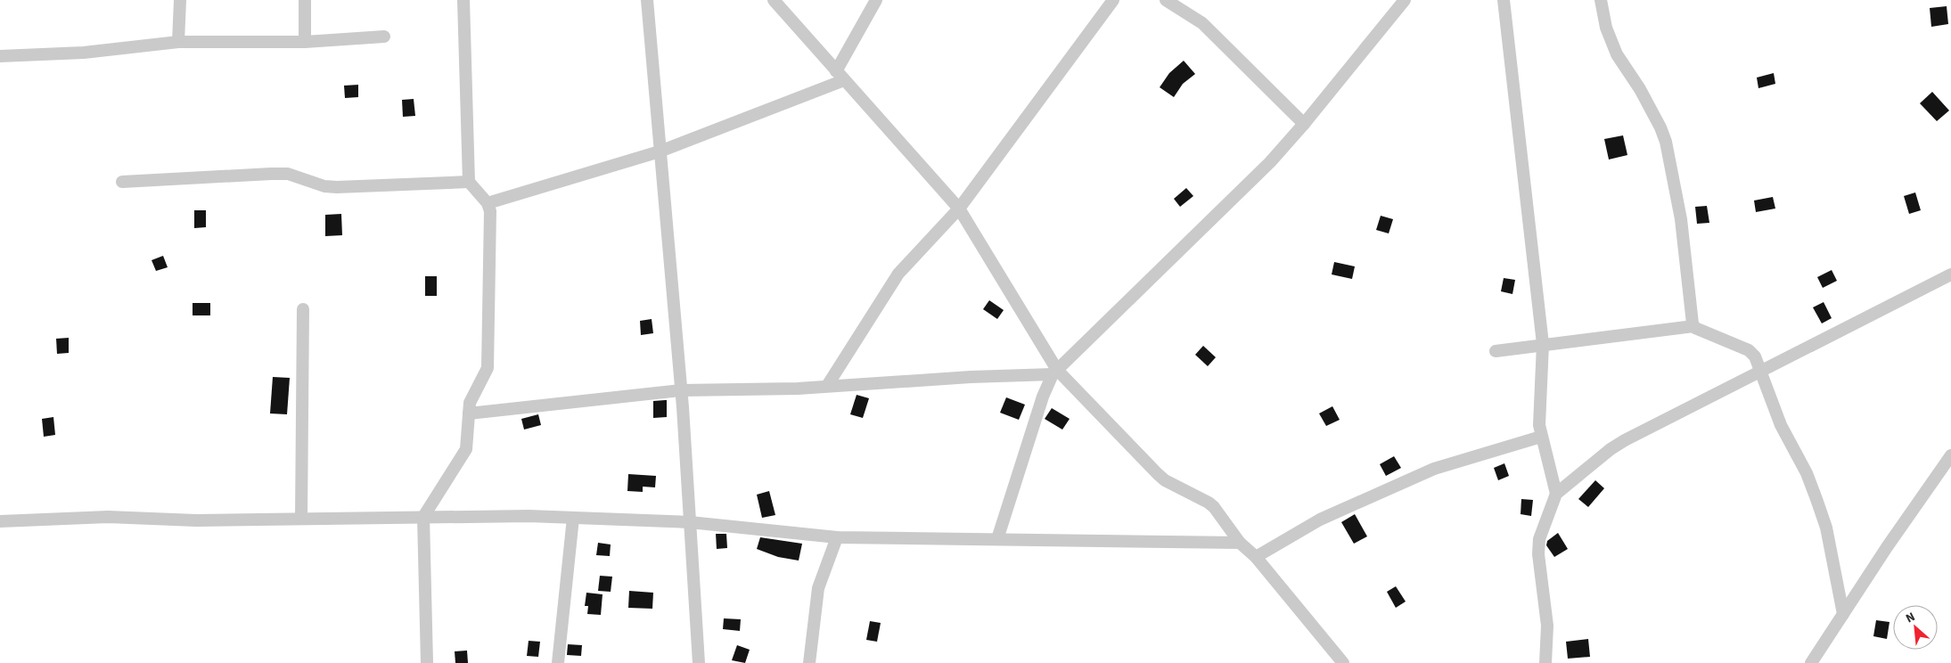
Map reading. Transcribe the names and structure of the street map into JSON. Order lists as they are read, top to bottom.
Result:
{
  "north": "top left"
}
